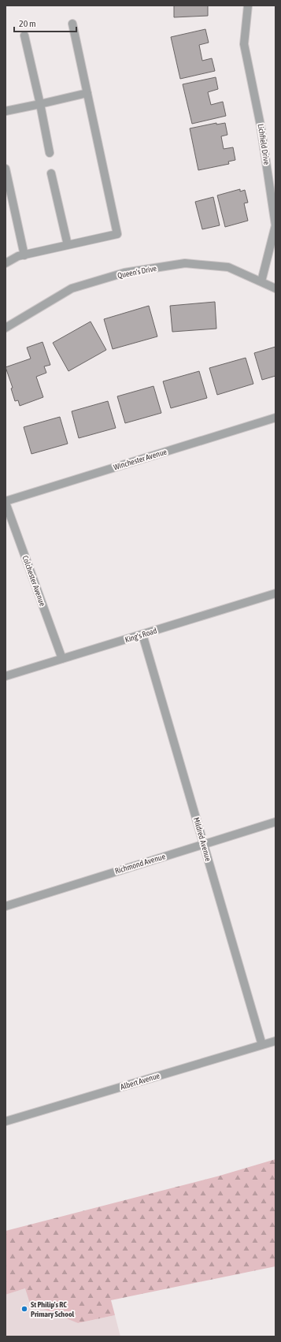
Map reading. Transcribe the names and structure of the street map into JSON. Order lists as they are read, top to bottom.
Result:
{
  "streets": {
    "street": [
      "Lichfield Drive",
      "Queen's Drive",
      "Winchester Avenue",
      "Colchester Avenue",
      "King's Road",
      "Mildred Avenue",
      "Richmond Avenue",
      "Albert Avenue"
    ]
  },
  "crossings": [
    ["Lichfield Drive", "Queen's Drive"],
    ["Winchester Avenue", "Colchester Avenue"],
    ["Colchester Avenue", "King's Road"],
    ["King's Road", "Mildred Avenue"],
    ["Mildred Avenue", "Richmond Avenue"],
    ["Mildred Avenue", "Albert Avenue"]
  ],
  "places": ["St Philip's RC Primary School"],
  "scale_bar": "20 m"
}
